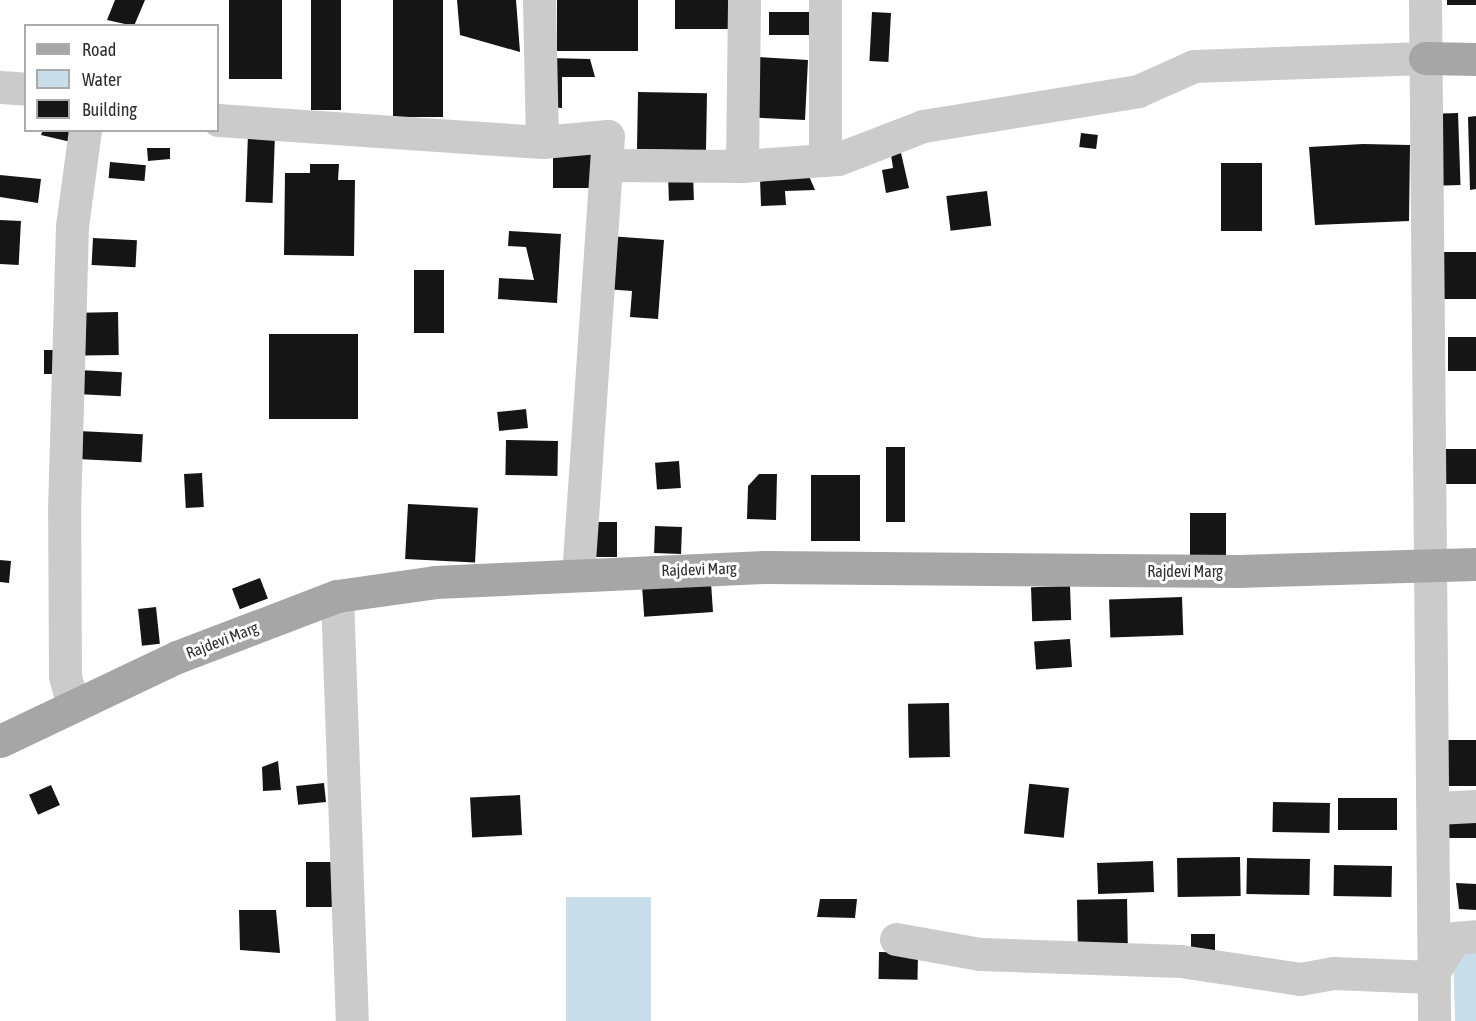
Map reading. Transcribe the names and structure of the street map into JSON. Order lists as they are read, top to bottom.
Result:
{
  "streets": {
    "main road": ["Rajdevi Marg"]
  },
  "legend": ["Road", "Water", "Building"]
}
